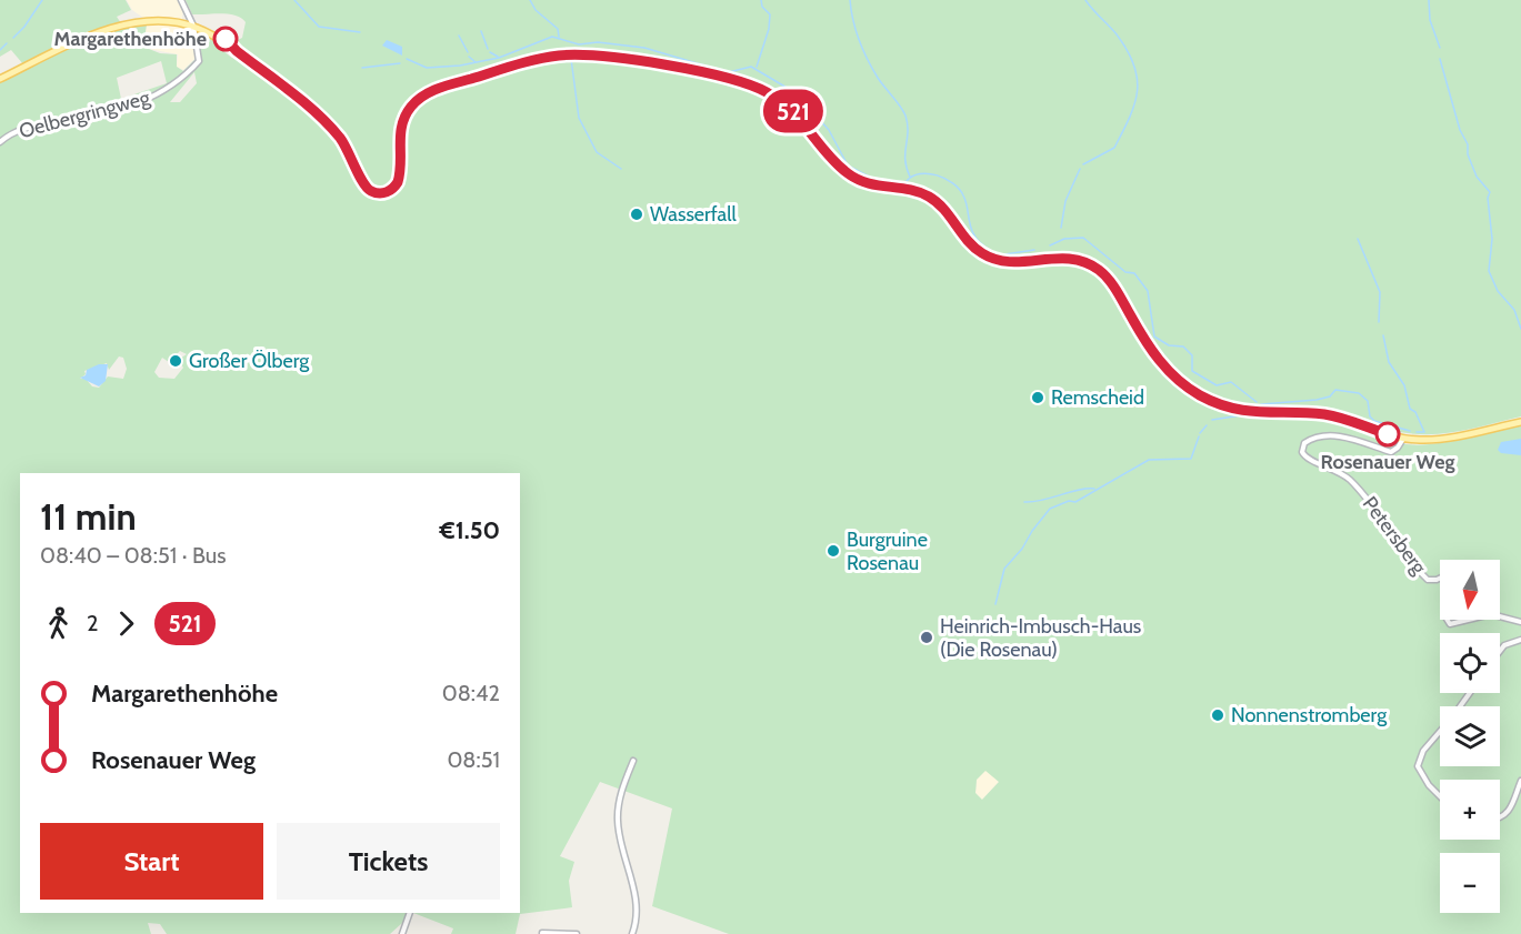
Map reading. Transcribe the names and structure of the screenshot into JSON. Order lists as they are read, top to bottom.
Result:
{
  "streets": {
    "street": ["Oelbergringweg", "Petersberg"]
  },
  "places": [
    "Margarethenhöhe",
    "Wasserfall",
    "Großer Ölberg",
    "Remscheid",
    "Rosenauer Weg",
    "Burgruine Rosenau",
    "Heinrich-Imbusch-Haus (Die Rosenau)",
    "Nonnenstromberg"
  ],
  "lines": ["bus line 521"],
  "north": "bottom",
  "page": {
    "on_map": "521",
    "heading": ["11 min", "08:40 – 08:51 · Bus", "€1.50"],
    "map_buttons": ["+", "−"],
    "legs": ["2", "521"],
    "list": [
      {
        "name": "Margarethenhöhe",
        "value": "08:42"
      },
      {
        "name": "Rosenauer Weg",
        "value": "08:51"
      }
    ],
    "buttons": ["Start", "Tickets"]
  }
}
